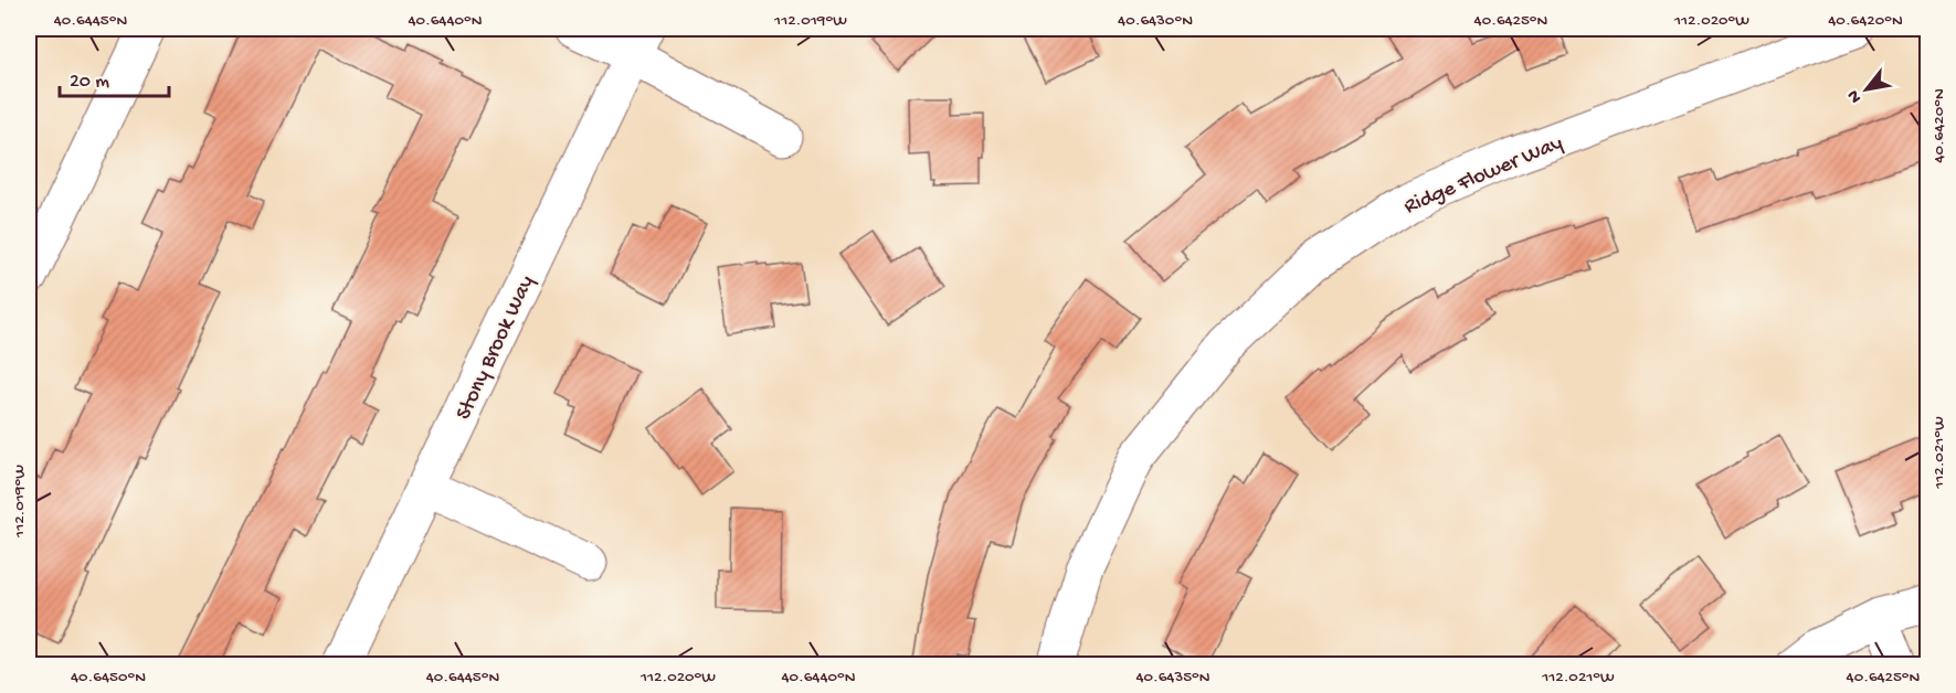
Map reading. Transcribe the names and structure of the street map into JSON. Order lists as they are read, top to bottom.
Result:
{
  "streets": {
    "street": ["Ridge Flower Way", "Stony Brook Way"]
  },
  "scale_bar": "20 m",
  "north": "bottom left",
  "coordinates": [
    "40.6445°N",
    "40.6440°N",
    "112.019°W",
    "40.6430°N",
    "40.6425°N",
    "112.020°W",
    "40.6420°N",
    "112.021°W",
    "40.6450°N",
    "40.6435°N"
  ]
}
